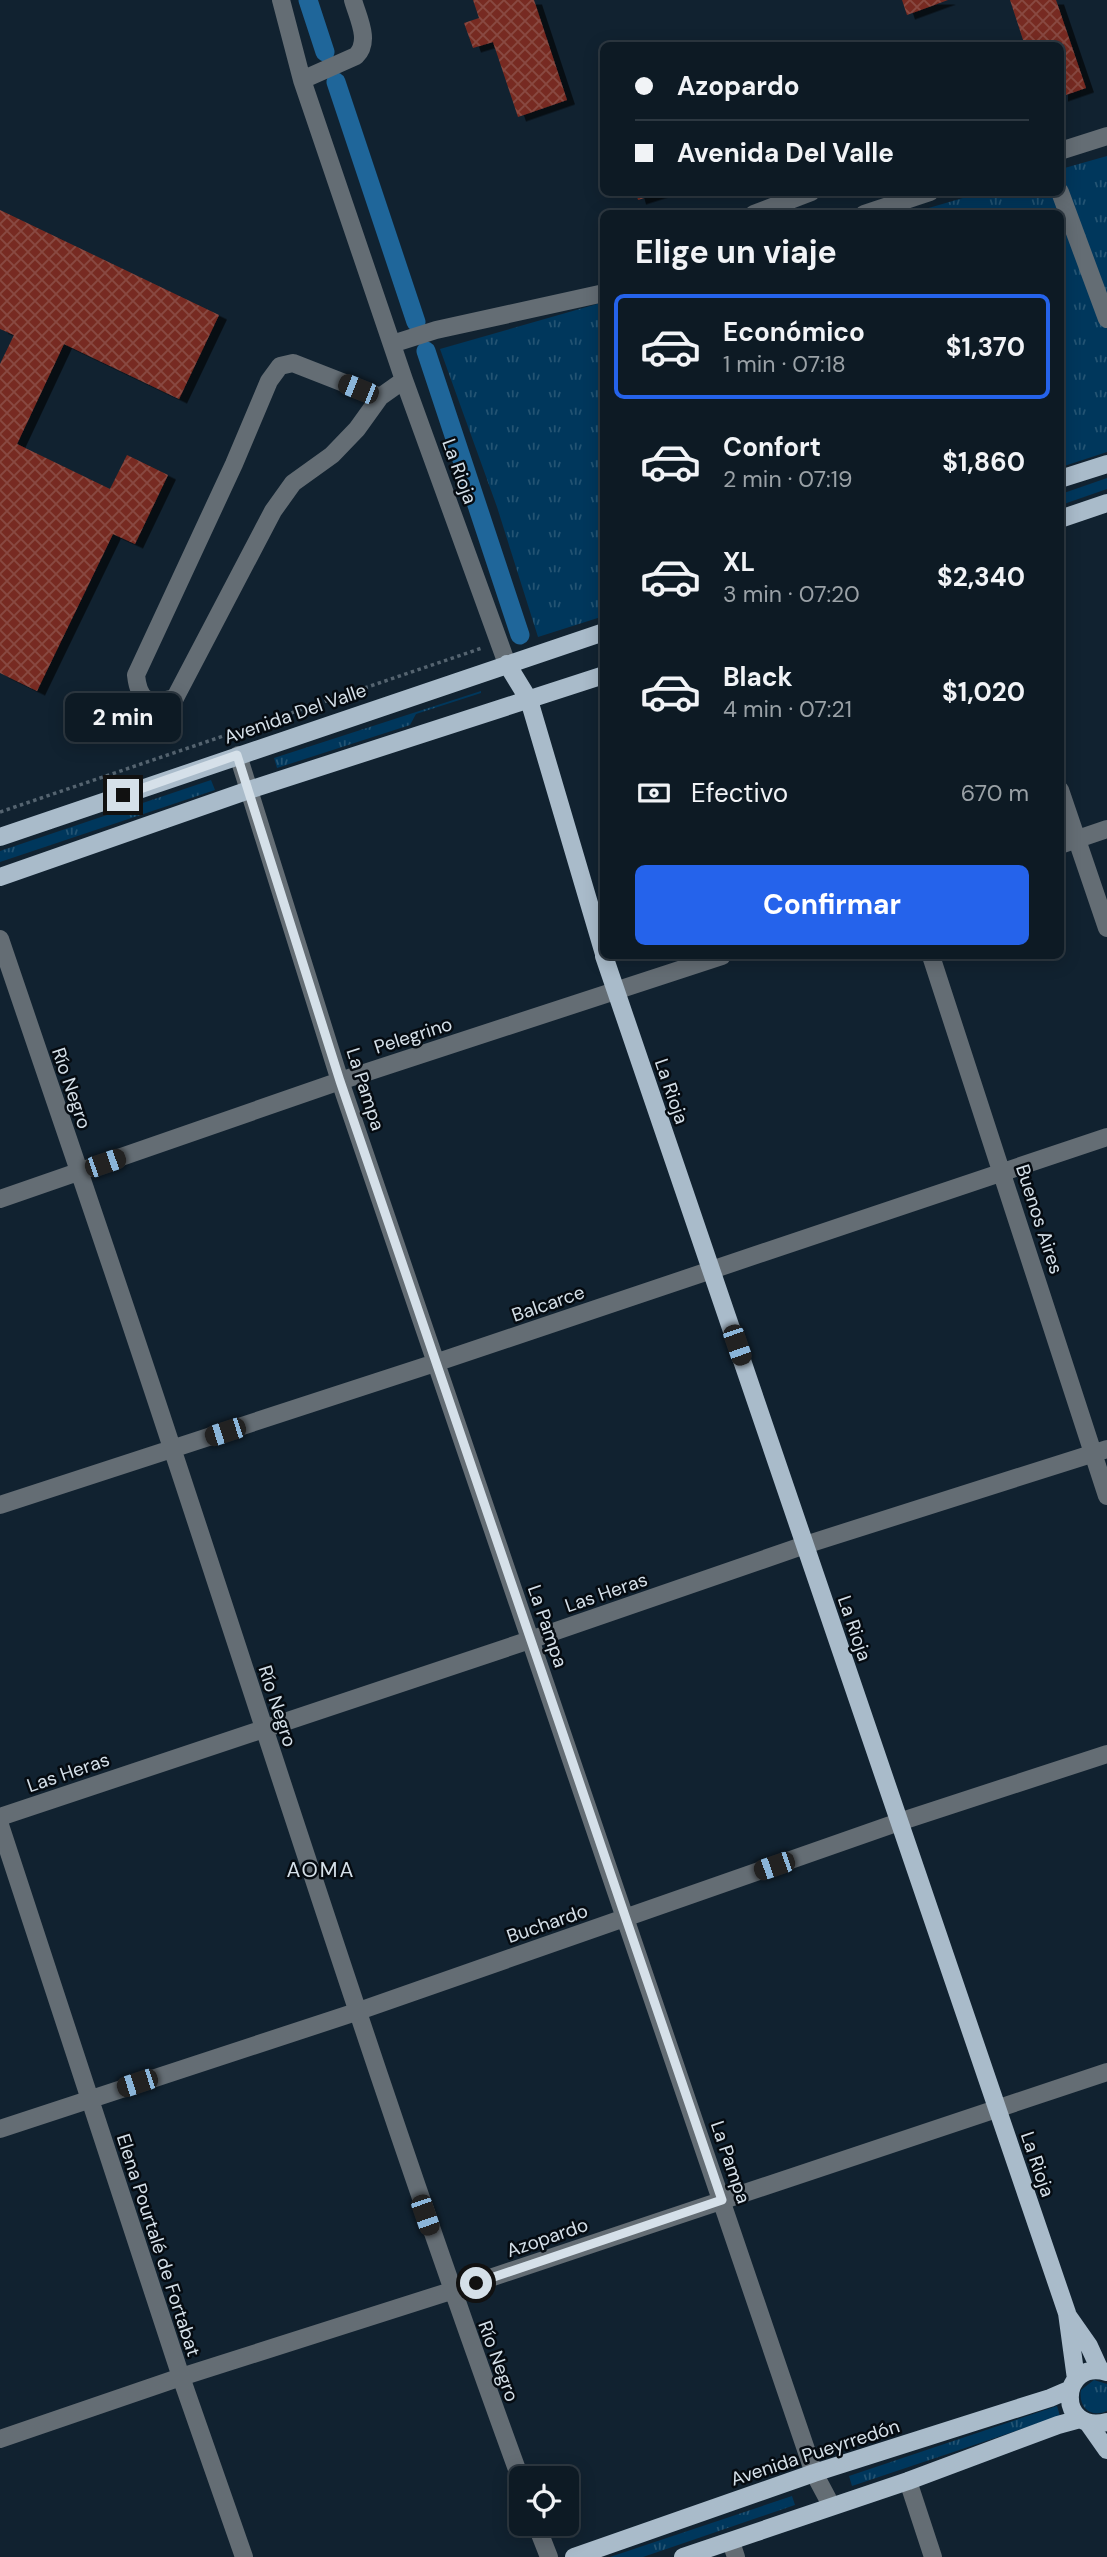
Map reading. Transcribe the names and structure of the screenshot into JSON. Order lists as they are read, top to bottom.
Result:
{
  "streets": {
    "main road": ["La Rioja", "Avenida Del Valle", "Avenida Pueyrredón"],
    "street": [
      "Pelegrino",
      "Río Negro",
      "La Pampa",
      "Buenos Aires",
      "Balcarce",
      "Las Heras",
      "Buchardo",
      "Azopardo",
      "Elena Pourtalé de Fortabat"
    ]
  },
  "crossings": [
    ["La Rioja", "Avenida Del Valle"],
    ["La Rioja", "Pelegrino"],
    ["La Rioja", "Balcarce"],
    ["La Rioja", "Las Heras"],
    ["La Rioja", "Buchardo"],
    ["La Rioja", "Azopardo"],
    ["La Rioja", "Avenida Pueyrredón"],
    ["Avenida Del Valle", "La Pampa"],
    ["Pelegrino", "Río Negro"],
    ["Pelegrino", "La Pampa"],
    ["Río Negro", "Balcarce"],
    ["Río Negro", "Las Heras"],
    ["Río Negro", "Buchardo"],
    ["Río Negro", "Azopardo"],
    ["La Pampa", "Balcarce"],
    ["La Pampa", "Las Heras"],
    ["La Pampa", "Buchardo"],
    ["La Pampa", "Azopardo"],
    ["La Pampa", "Avenida Pueyrredón"],
    ["Buenos Aires", "Balcarce"],
    ["Buenos Aires", "Las Heras"],
    ["Buchardo", "Elena Pourtalé de Fortabat"],
    ["Azopardo", "Elena Pourtalé de Fortabat"]
  ],
  "districts": ["AOMA"],
  "page": {
    "banner": ["Azopardo", "Avenida Del Valle"],
    "heading": "Elige un viaje",
    "list": [
      {
        "name": "Económico",
        "note": "1 min · 07:18",
        "value": "$1,370"
      },
      {
        "name": "Confort",
        "note": "2 min · 07:19",
        "value": "$1,860"
      },
      {
        "name": "XL",
        "note": "3 min · 07:20",
        "value": "$2,340"
      },
      {
        "name": "Black",
        "note": "4 min · 07:21",
        "value": "$1,020"
      }
    ],
    "bubble": "2 min",
    "pay": ["Efectivo", "670 m"],
    "buttons": "Confirmar"
  }
}
